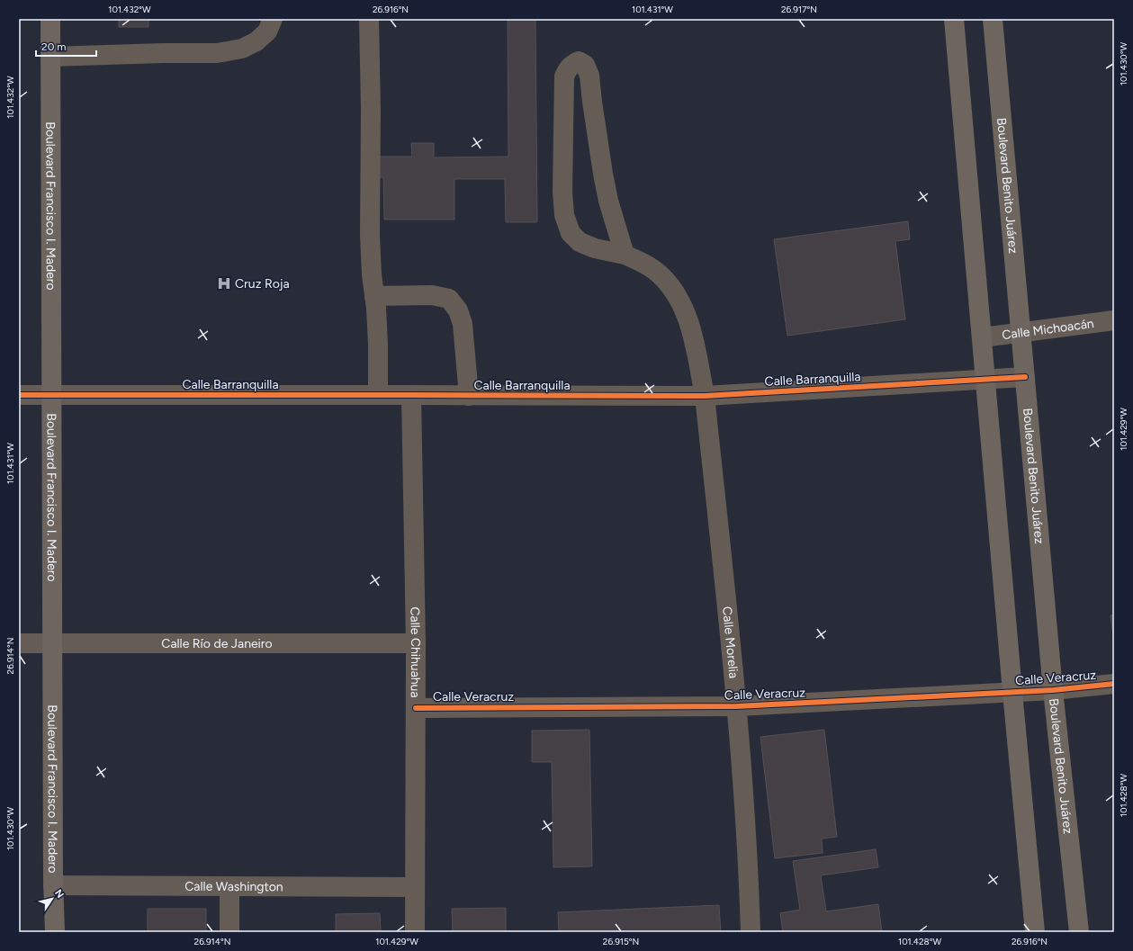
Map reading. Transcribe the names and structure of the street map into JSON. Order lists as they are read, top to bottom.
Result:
{
  "streets": {
    "main road": ["Boulevard Benito Juárez", "Boulevard Francisco I. Madero"],
    "street": [
      "Calle Michoacán",
      "Calle Barranquilla",
      "Calle Morelia",
      "Calle Río de Janeiro",
      "Calle Chihuahua",
      "Calle Veracruz",
      "Calle Washington"
    ]
  },
  "crossings": [
    ["Boulevard Benito Juárez", "Calle Michoacán"],
    ["Boulevard Benito Juárez", "Calle Barranquilla"],
    ["Boulevard Benito Juárez", "Calle Veracruz"],
    ["Boulevard Francisco I. Madero", "Calle Barranquilla"],
    ["Boulevard Francisco I. Madero", "Calle Río de Janeiro"],
    ["Boulevard Francisco I. Madero", "Calle Washington"],
    ["Calle Barranquilla", "Calle Morelia"],
    ["Calle Barranquilla", "Calle Chihuahua"],
    ["Calle Morelia", "Calle Veracruz"],
    ["Calle Río de Janeiro", "Calle Chihuahua"],
    ["Calle Chihuahua", "Calle Veracruz"],
    ["Calle Chihuahua", "Calle Washington"]
  ],
  "places": {
    "hospital": ["Cruz Roja"]
  },
  "scale_bar": "20 m",
  "north": "top right",
  "coordinates": [
    "101.432°W",
    "26.916°N",
    "101.431°W",
    "26.917°N",
    "101.430°W",
    "101.429°W",
    "26.914°N",
    "101.428°W",
    "26.915°N"
  ]
}
